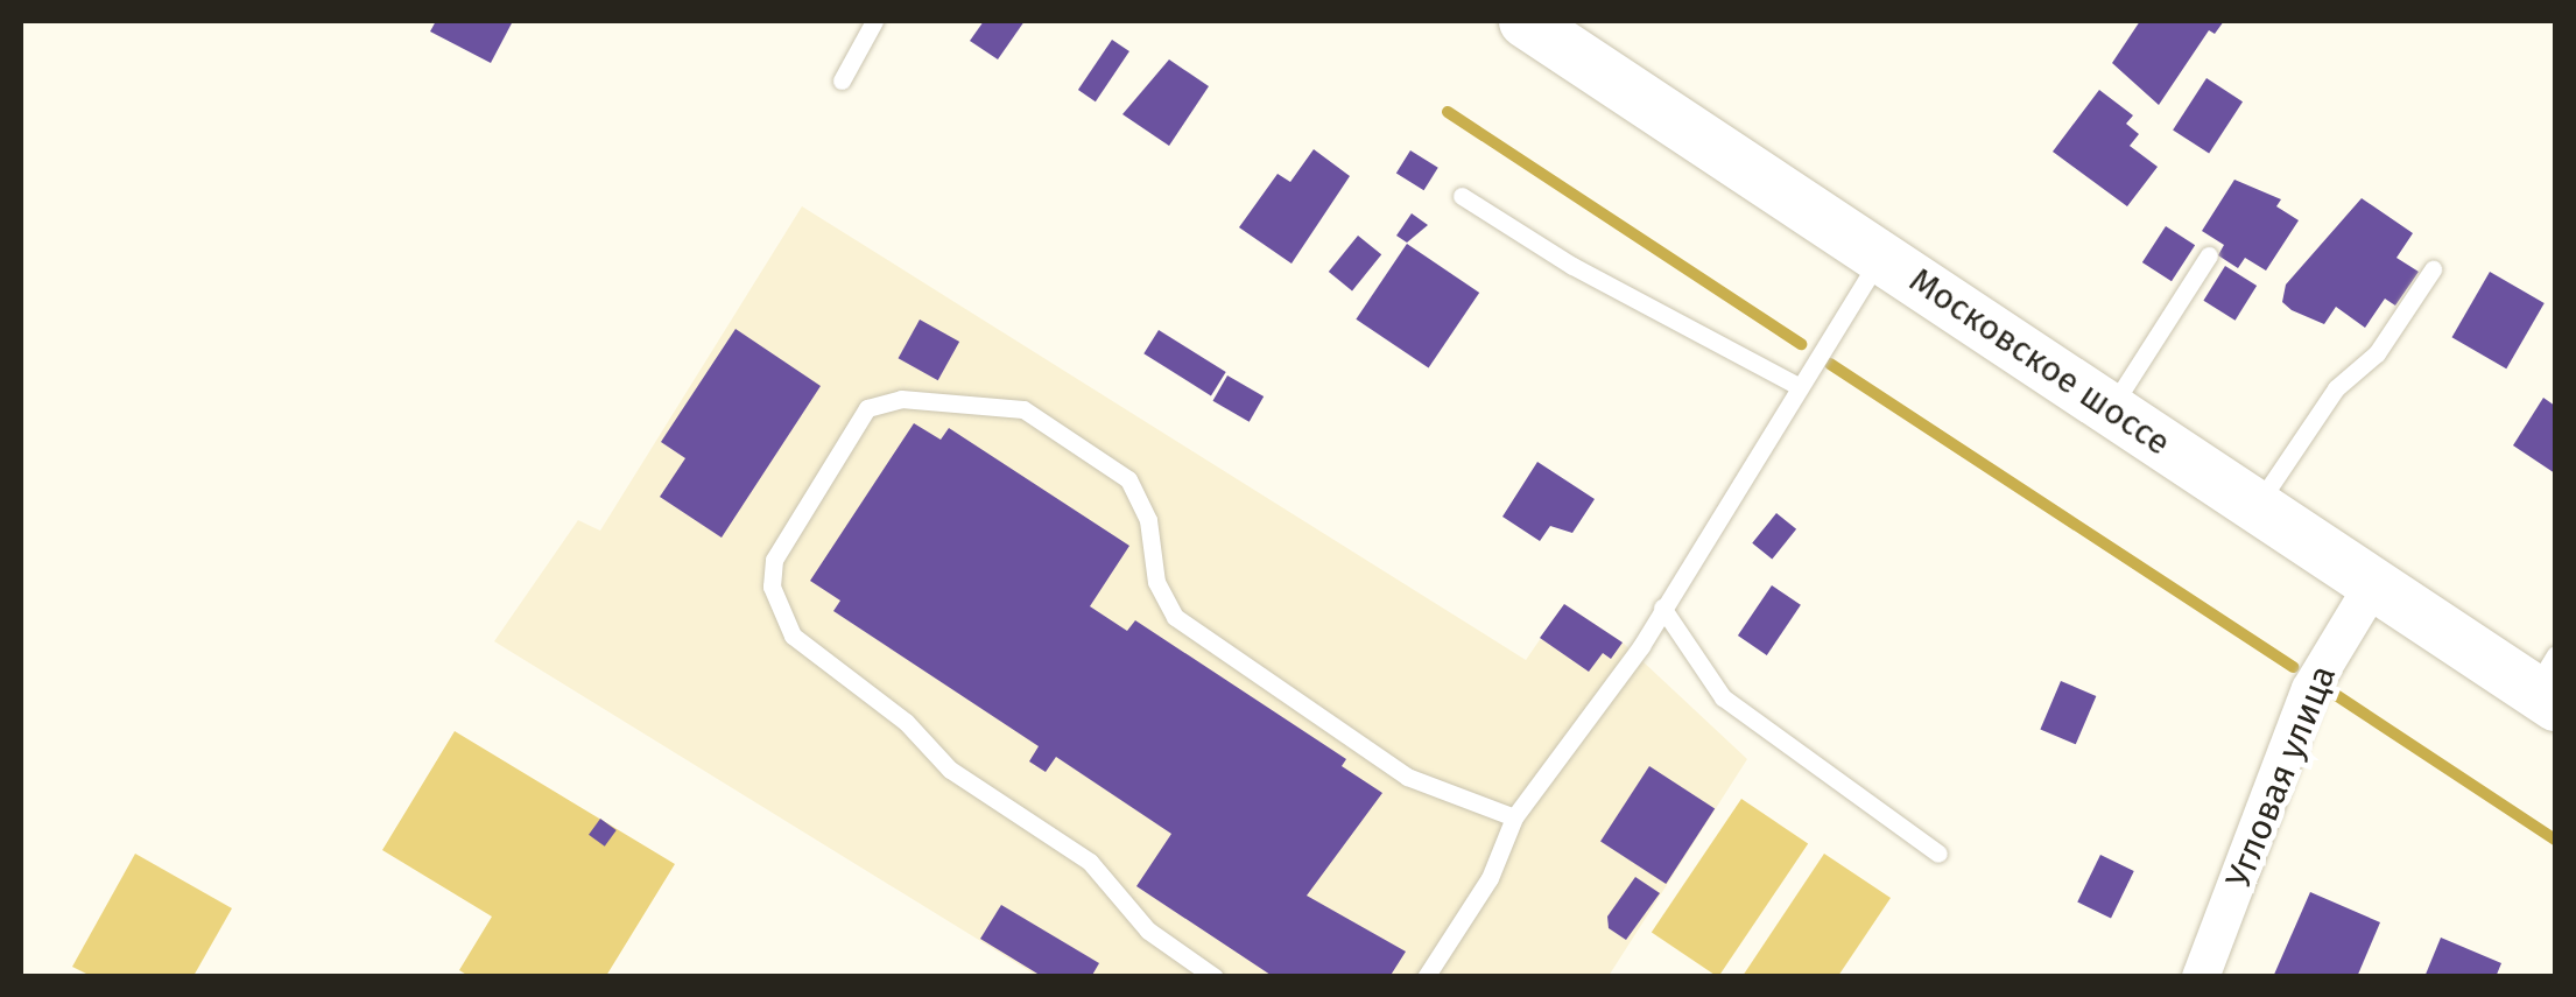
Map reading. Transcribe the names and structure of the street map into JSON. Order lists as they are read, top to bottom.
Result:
{
  "streets": {
    "main road": ["Московское шоссе"],
    "street": ["Угловая улица"]
  },
  "crossings": [
    ["Московское шоссе", "Угловая улица"]
  ]
}
